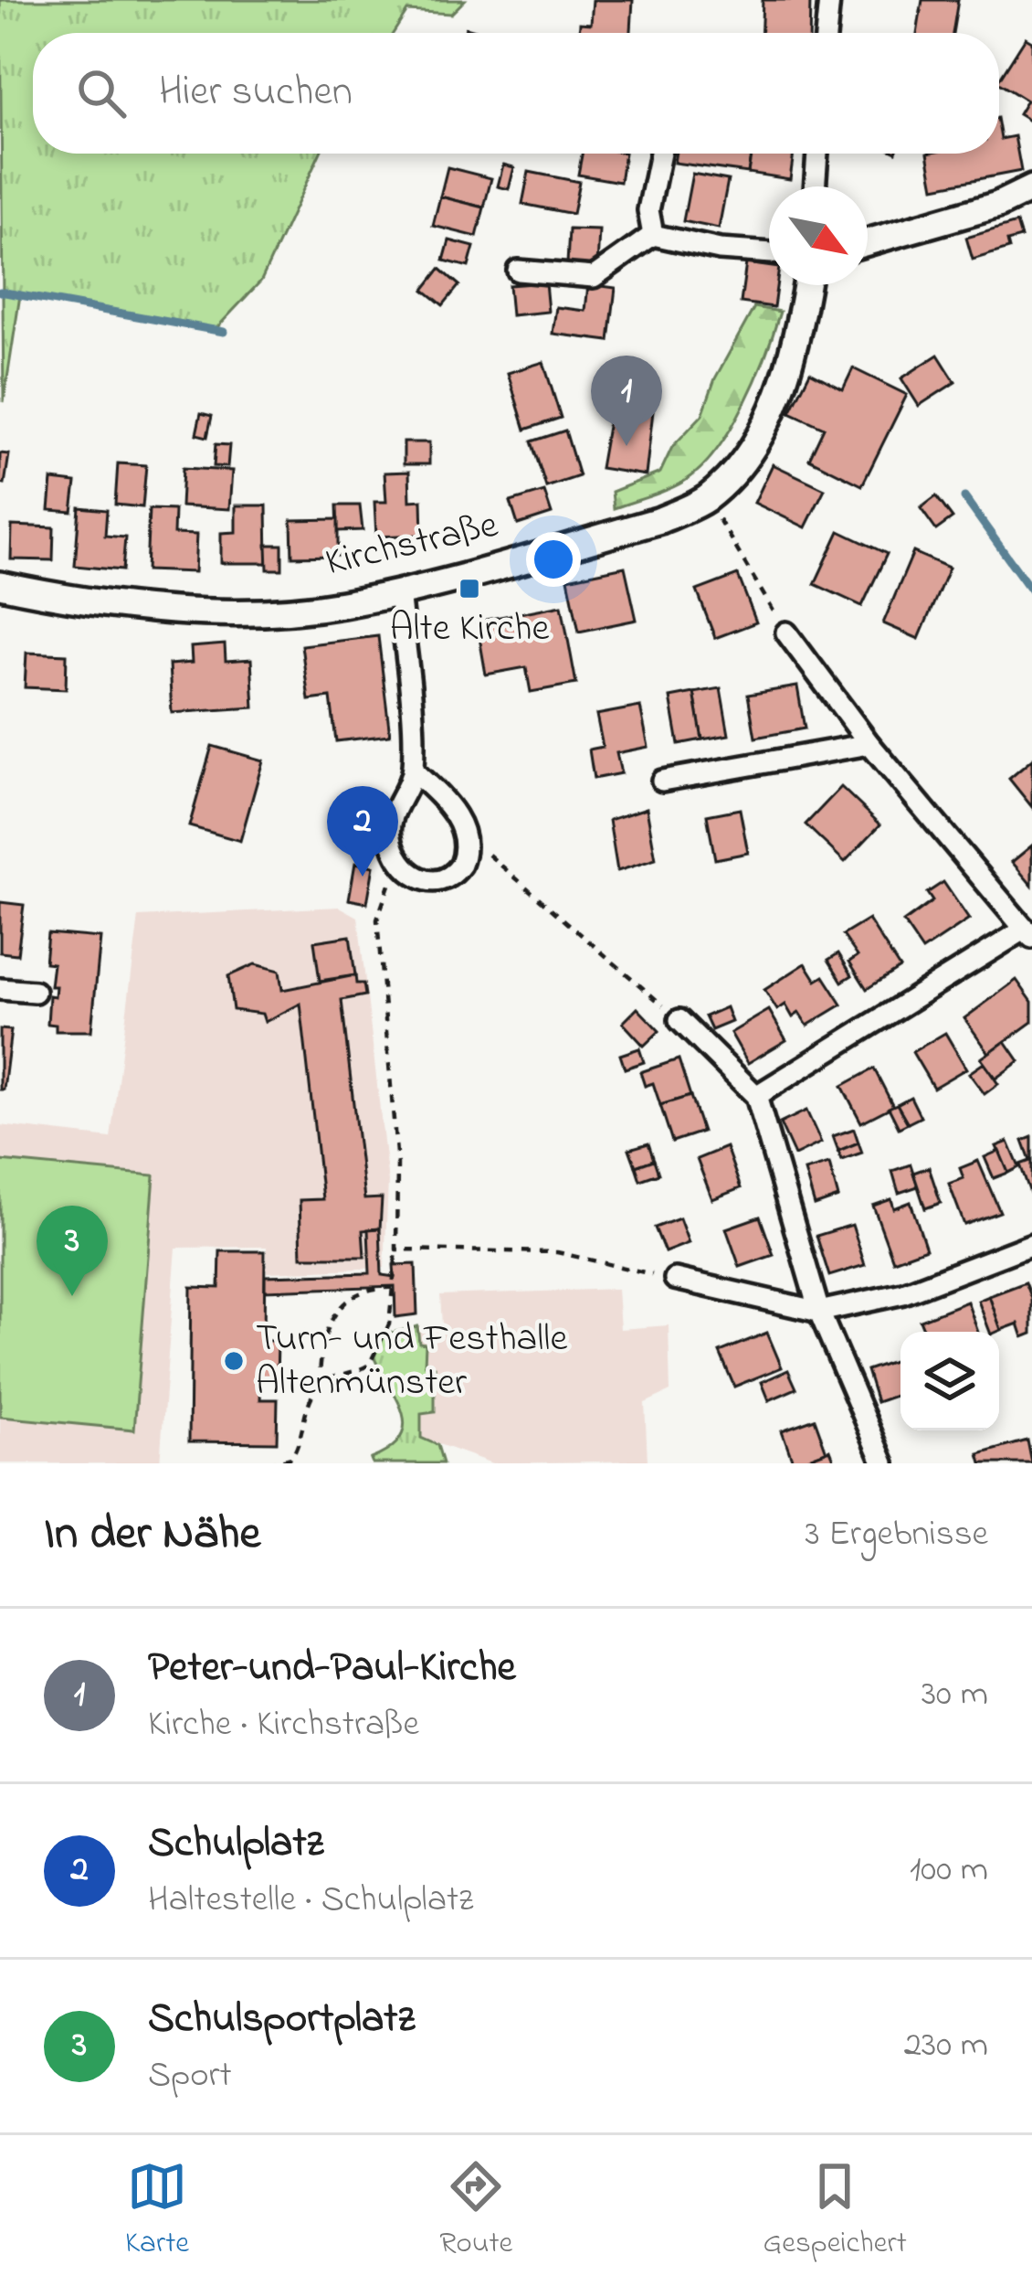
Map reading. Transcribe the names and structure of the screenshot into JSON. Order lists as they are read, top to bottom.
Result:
{
  "streets": {
    "street": ["Kirchstraße"]
  },
  "places": {
    "transit": ["Alte Kirche"],
    "other": ["Turn- und Festhalle Altenmünster"]
  },
  "north": "bottom right",
  "page": {
    "search": "Hier suchen",
    "pins": ["1", "2", "3"],
    "heading": ["In der Nähe", "3 Ergebnisse"],
    "list": [
      {
        "mark": "1",
        "name": "Peter-und-Paul-Kirche",
        "note": "Kirche · Kirchstraße",
        "value": "30 m"
      },
      {
        "mark": "2",
        "name": "Schulplatz",
        "note": "Haltestelle · Schulplatz",
        "value": "100 m"
      },
      {
        "mark": "3",
        "name": "Schulsportplatz",
        "note": "Sport",
        "value": "230 m"
      }
    ],
    "nav": ["Karte", "Route", "Gespeichert"]
  }
}
